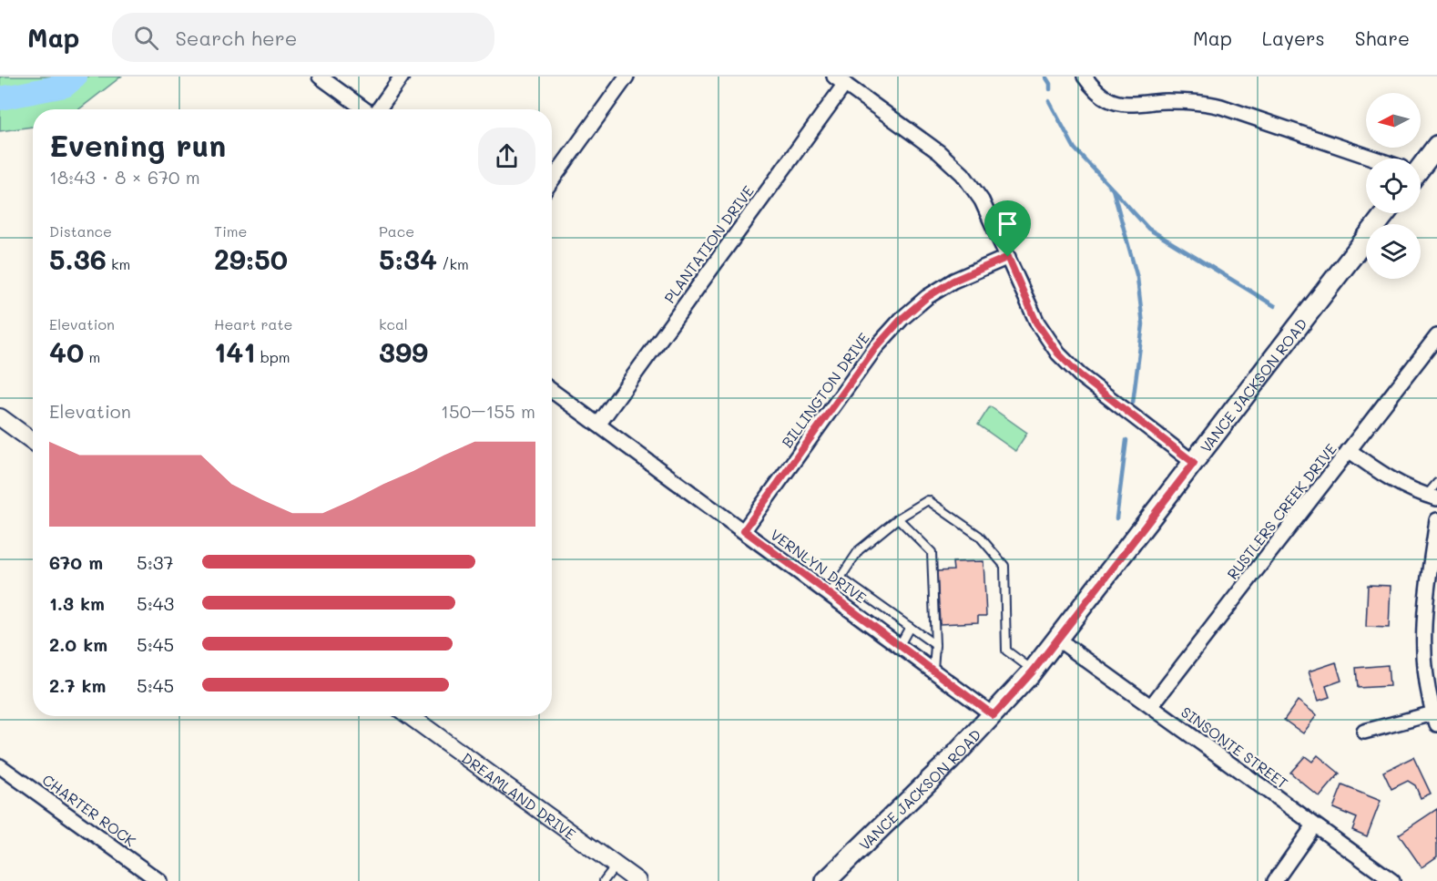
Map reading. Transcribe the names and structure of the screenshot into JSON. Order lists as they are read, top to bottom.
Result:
{
  "streets": {
    "main road": ["VANCE JACKSON ROAD"],
    "street": [
      "PLANTATION DRIVE",
      "BILLINGTON DRIVE",
      "RUSTLERS CREEK DRIVE",
      "VERNLYN DRIVE",
      "SINSONTE STREET",
      "DREAMLAND DRIVE",
      "CHARTER ROCK"
    ]
  },
  "crossings": [
    ["PLANTATION DRIVE", "VERNLYN DRIVE"],
    ["VANCE JACKSON ROAD", "VERNLYN DRIVE"],
    ["VANCE JACKSON ROAD", "SINSONTE STREET"],
    ["BILLINGTON DRIVE", "VERNLYN DRIVE"],
    ["RUSTLERS CREEK DRIVE", "SINSONTE STREET"]
  ],
  "north": "left",
  "page": {
    "header": "Map",
    "search": "Search here",
    "nav": ["Map", "Layers", "Share"],
    "heading": ["Evening run", "18:43 · 8 × 670 m"],
    "stats": [
      ["Distance", "5.36 km"],
      ["Time", "29:50"],
      ["Pace", "5:34 /km"],
      ["Elevation", "40 m"],
      ["Heart rate", "141 bpm"],
      ["kcal", "399"]
    ],
    "chart": ["Elevation", "150–155 m"],
    "list": [
      {
        "name": "670 m",
        "note": "5:37"
      },
      {
        "name": "1.3 km",
        "note": "5:43"
      },
      {
        "name": "2.0 km",
        "note": "5:45"
      },
      {
        "name": "2.7 km",
        "note": "5:45"
      }
    ]
  }
}
